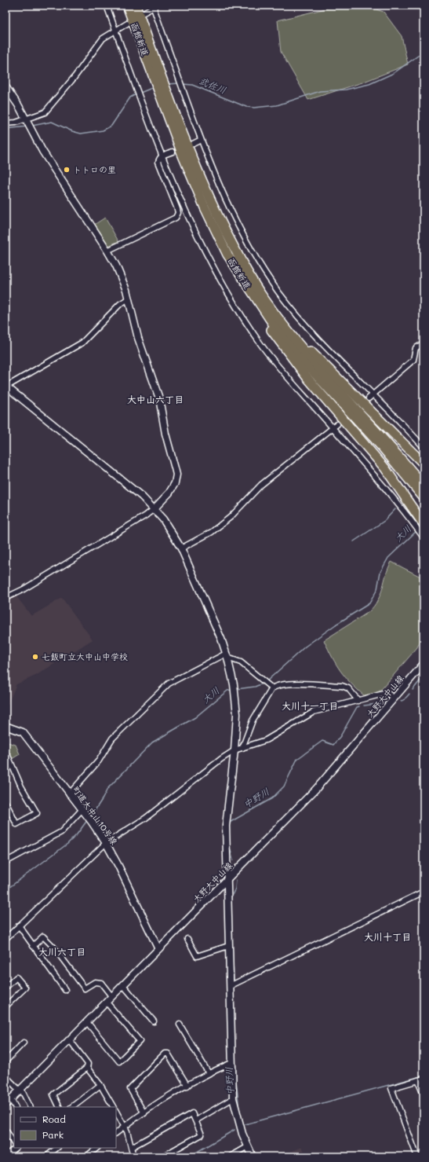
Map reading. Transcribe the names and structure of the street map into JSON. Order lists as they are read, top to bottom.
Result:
{
  "streets": {
    "highway": ["函館新道"],
    "street": ["大野大中山線", "町道大中山10号線"]
  },
  "crossings": [
    ["大野大中山線", "町道大中山10号線"]
  ],
  "districts": [
    "大中山六丁目",
    "大川十一丁目",
    "大川十丁目",
    "大川六丁目"
  ],
  "water": ["武佐川", "大川", "中野川"],
  "places": ["トトロの里", "七飯町立大中山中学校"],
  "legend": ["Road", "Park"]
}
